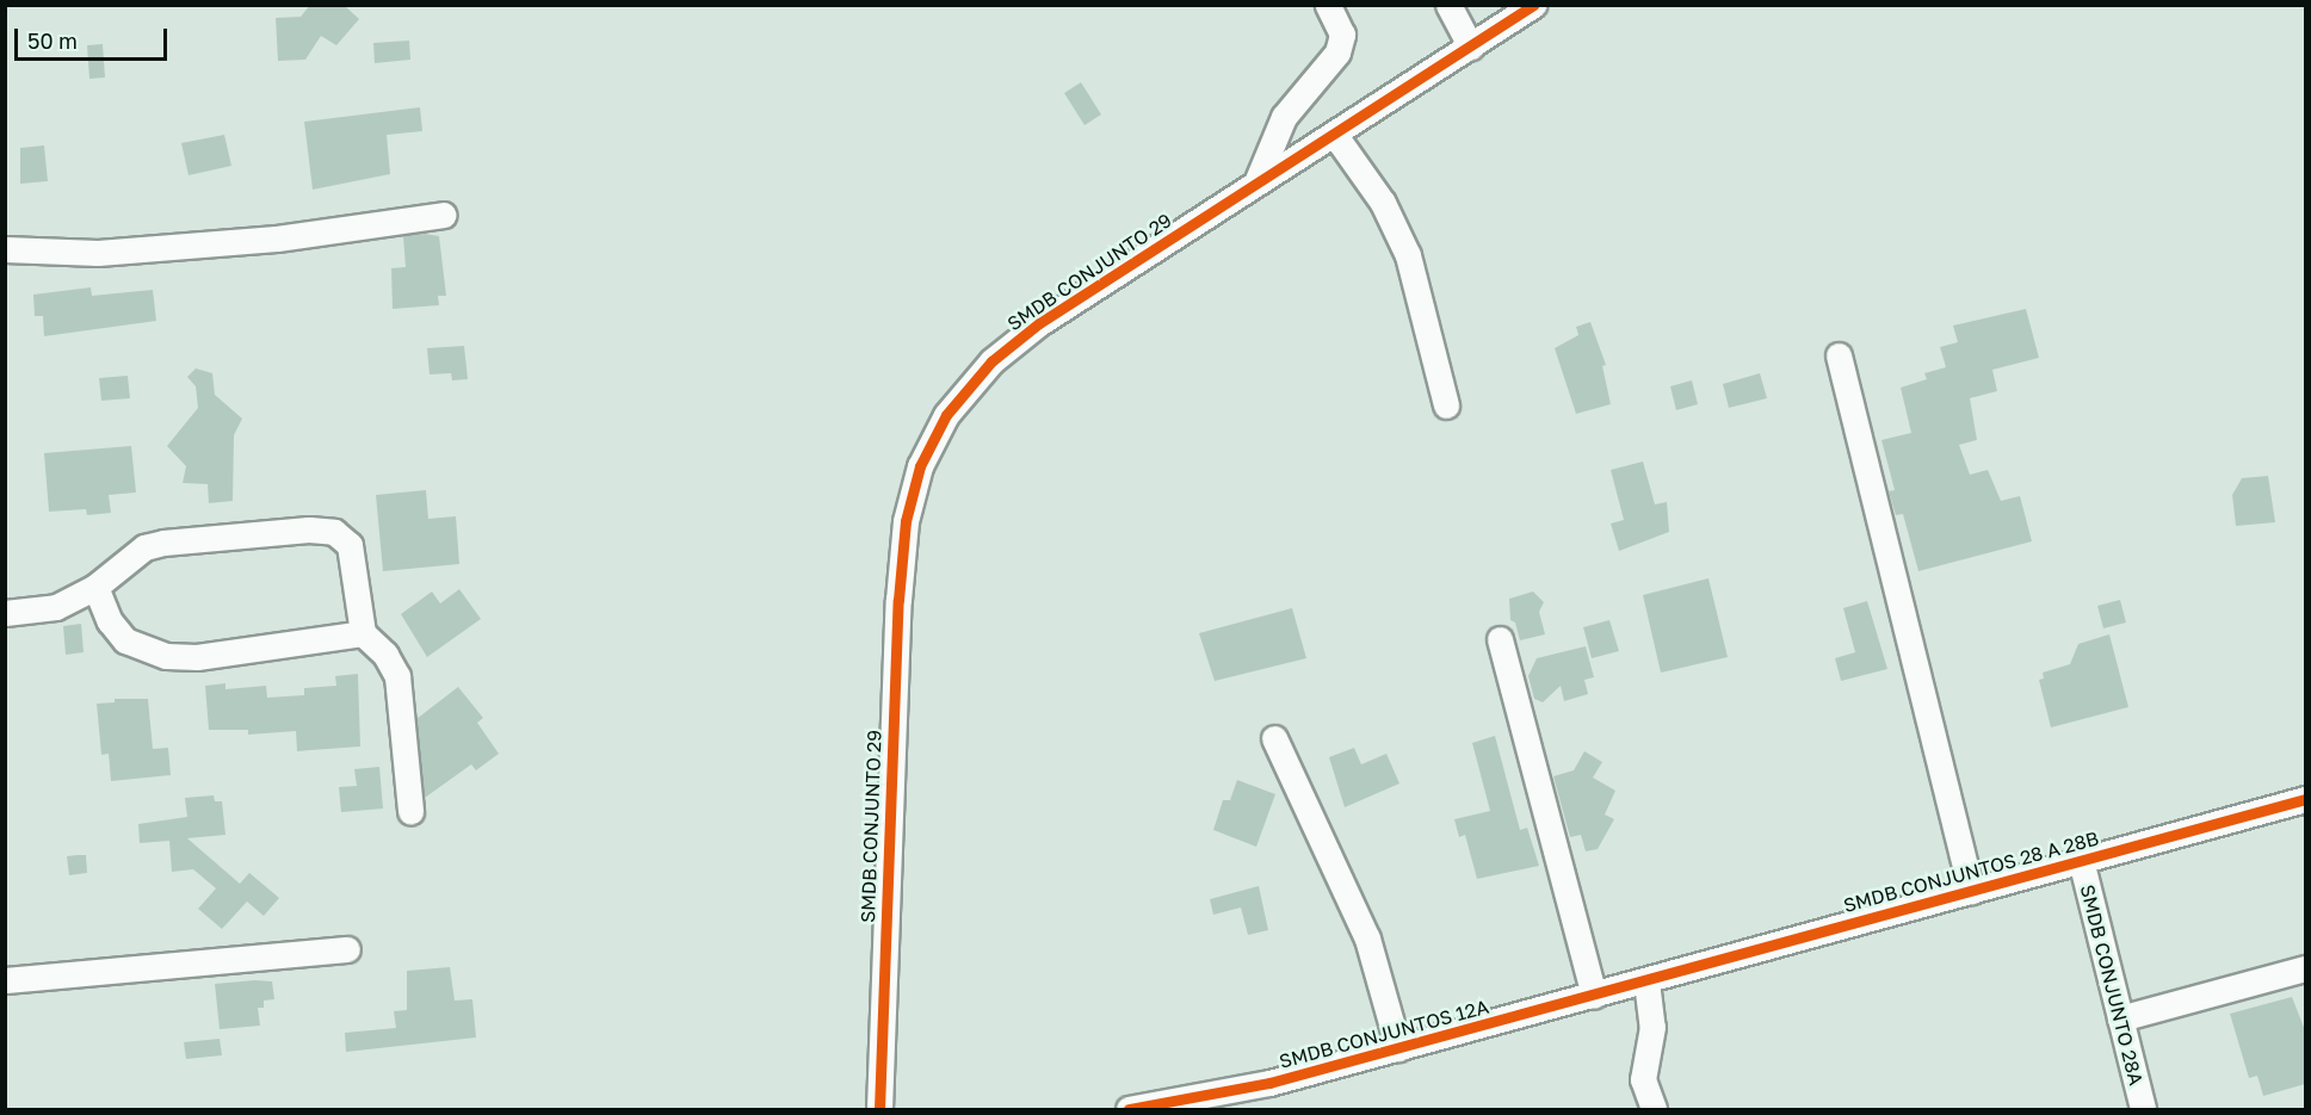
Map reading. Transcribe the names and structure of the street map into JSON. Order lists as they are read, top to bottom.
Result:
{
  "streets": {
    "street": [
      "SMDB CONJUNTO 29",
      "SMDB CONJUNTOS 28 A 28B",
      "SMDB CONJUNTO 28A",
      "SMDB CONJUNTOS 12A"
    ]
  },
  "crossings": [
    ["SMDB CONJUNTOS 28 A 28B", "SMDB CONJUNTO 28A"],
    ["SMDB CONJUNTOS 28 A 28B", "SMDB CONJUNTOS 12A"]
  ],
  "scale_bar": "50 m"
}
